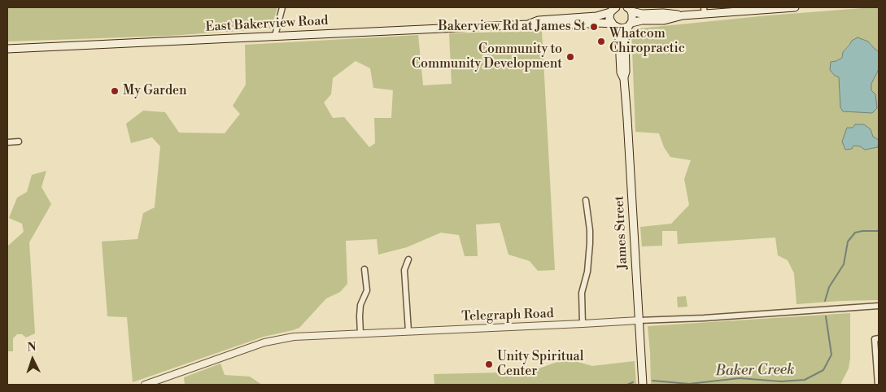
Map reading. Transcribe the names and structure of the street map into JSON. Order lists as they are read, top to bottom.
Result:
{
  "streets": {
    "main road": ["East Bakerview Road", "James Street"],
    "street": ["Telegraph Road"]
  },
  "crossings": [
    ["East Bakerview Road", "James Street"],
    ["James Street", "Telegraph Road"]
  ],
  "water": ["Baker Creek"],
  "places": [
    "Bakerview Rd at James St",
    "Whatcom Chiropractic",
    "Community to Community Development",
    "My Garden",
    "Unity Spiritual Center"
  ],
  "north": "top"
}
